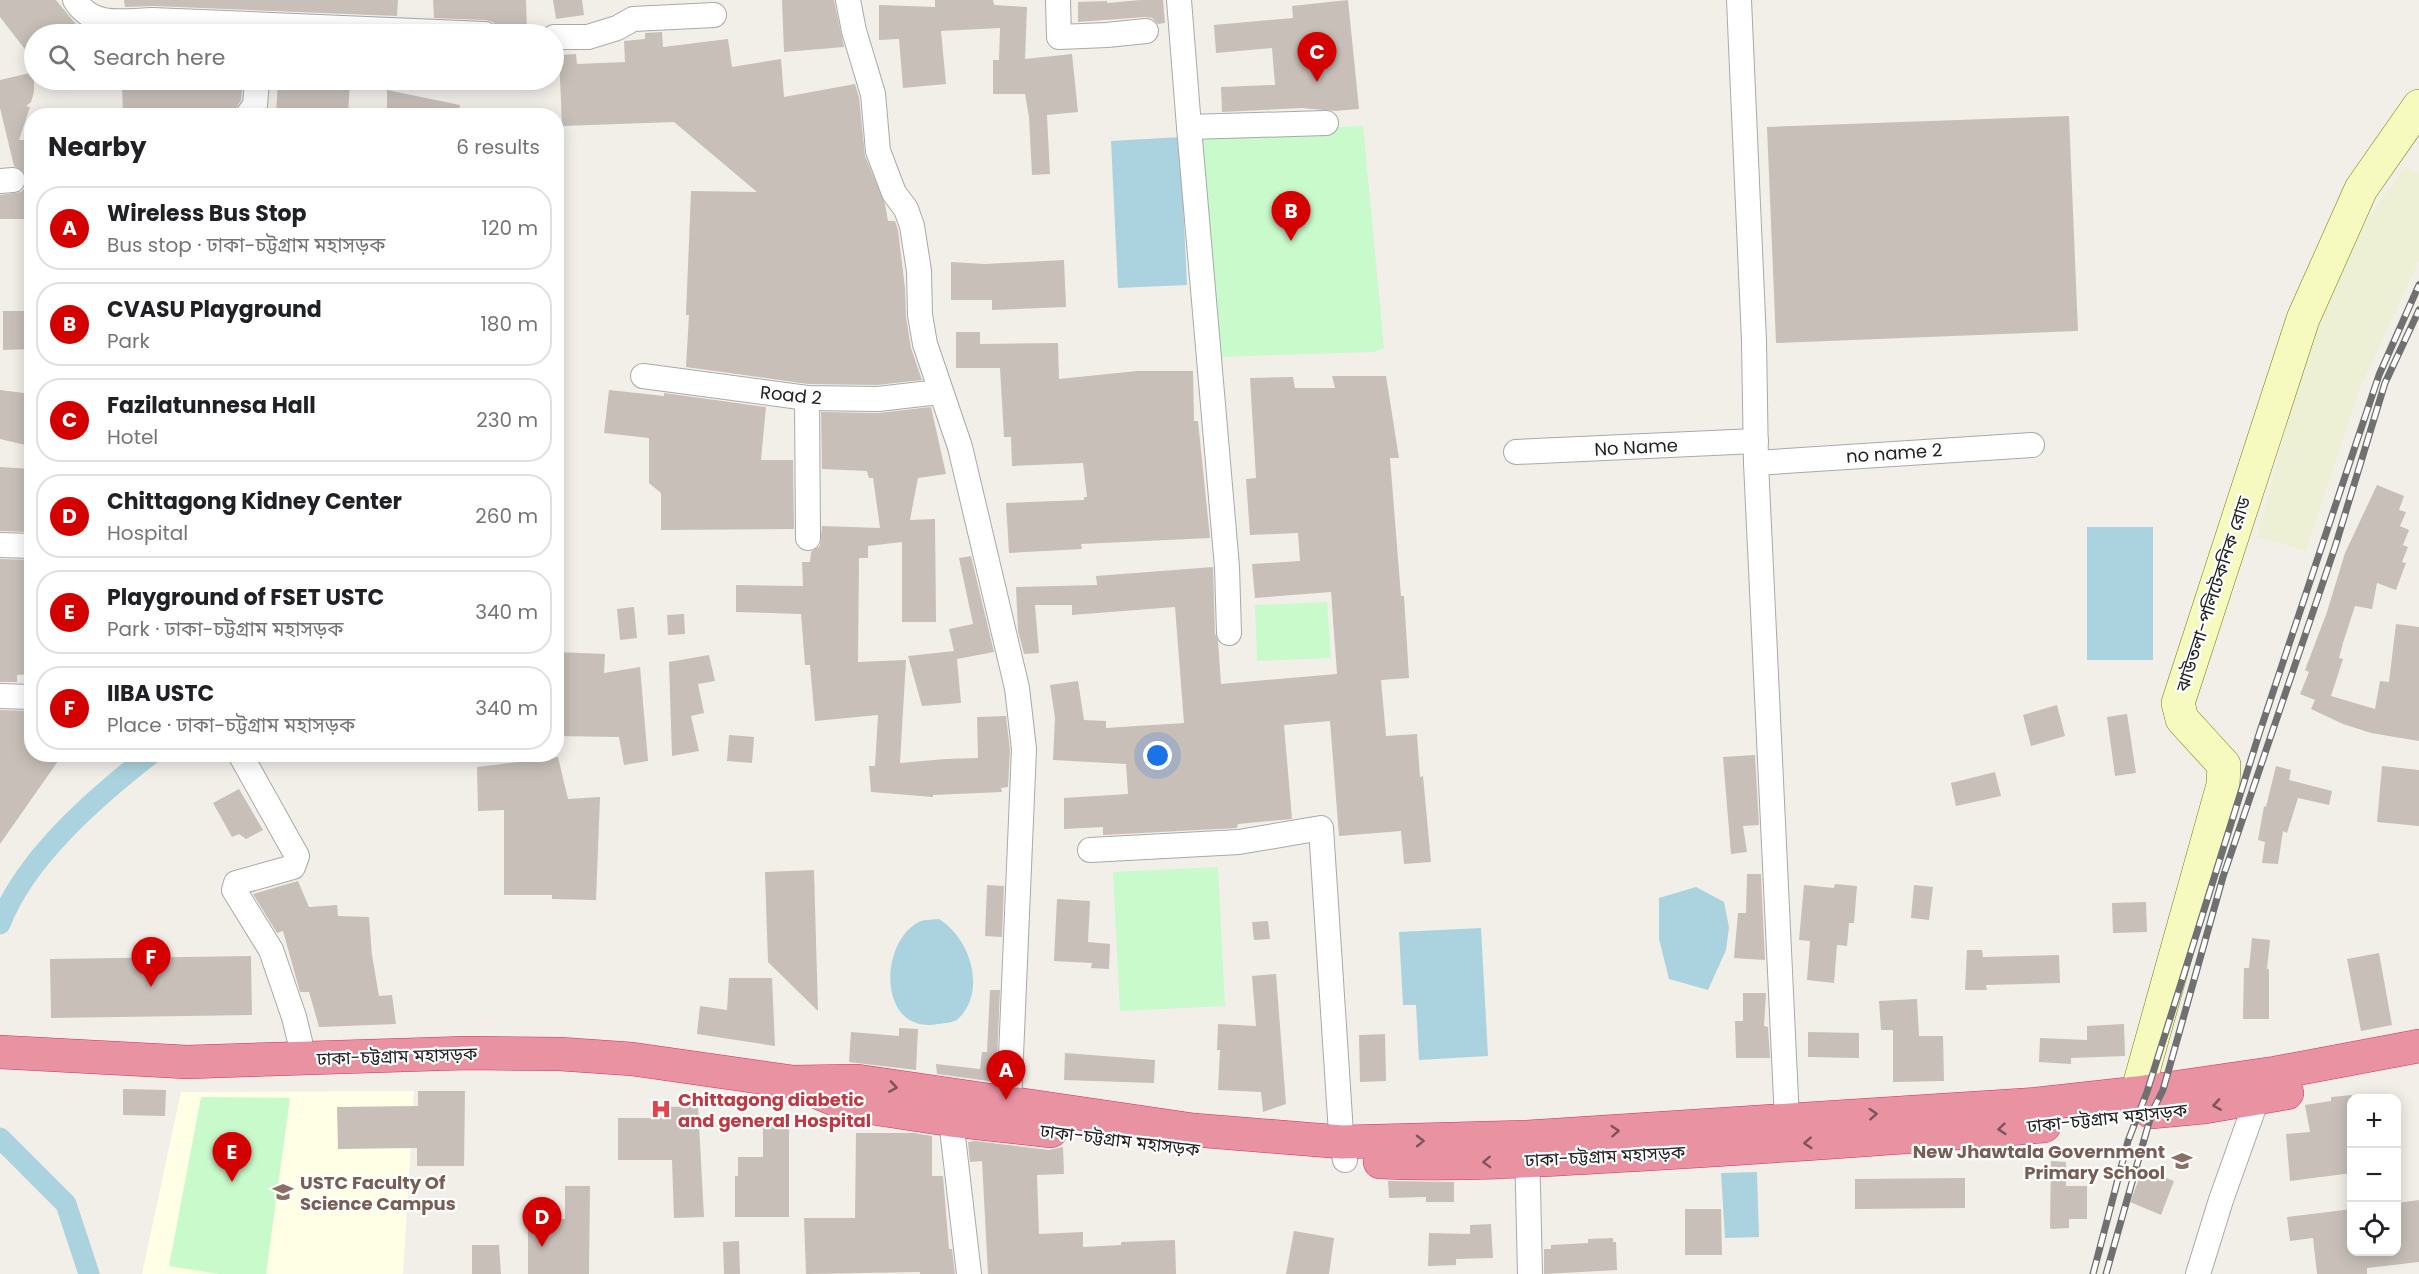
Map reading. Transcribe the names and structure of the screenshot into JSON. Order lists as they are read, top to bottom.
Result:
{
  "streets": {
    "highway": ["ঢাকা-চট্টগ্রাম মহাসড়ক"],
    "main road": ["ঝাউতলা-পলিটেকনিক রোড"],
    "street": ["Road 2", "No Name", "no name 2"]
  },
  "crossings": [
    ["No Name", "no name 2"],
    ["ঝাউতলা-পলিটেকনিক রোড", "ঢাকা-চট্টগ্রাম মহাসড়ক"]
  ],
  "places": {
    "hospital": ["Chittagong diabetic and general Hospital"],
    "school or university": ["New Jhawtala Government Primary School", "USTC Faculty Of Science Campus"]
  },
  "page": {
    "search": "Search here",
    "pins": [
      "C",
      "B",
      "F",
      "A",
      "E",
      "D"
    ],
    "heading": ["Nearby", "6 results"],
    "list": [
      {
        "mark": "A",
        "name": "Wireless Bus Stop",
        "note": "Bus stop · ঢাকা-চট্টগ্রাম মহাসড়ক",
        "value": "120 m"
      },
      {
        "mark": "B",
        "name": "CVASU Playground",
        "note": "Park",
        "value": "180 m"
      },
      {
        "mark": "C",
        "name": "Fazilatunnesa Hall",
        "note": "Hotel",
        "value": "230 m"
      },
      {
        "mark": "D",
        "name": "Chittagong Kidney Center",
        "note": "Hospital",
        "value": "260 m"
      },
      {
        "mark": "E",
        "name": "Playground of FSET USTC",
        "note": "Park · ঢাকা-চট্টগ্রাম মহাসড়ক",
        "value": "340 m"
      },
      {
        "mark": "F",
        "name": "IIBA USTC",
        "note": "Place · ঢাকা-চট্টগ্রাম মহাসড়ক",
        "value": "340 m"
      }
    ],
    "map_buttons": ["+", "−"]
  }
}
